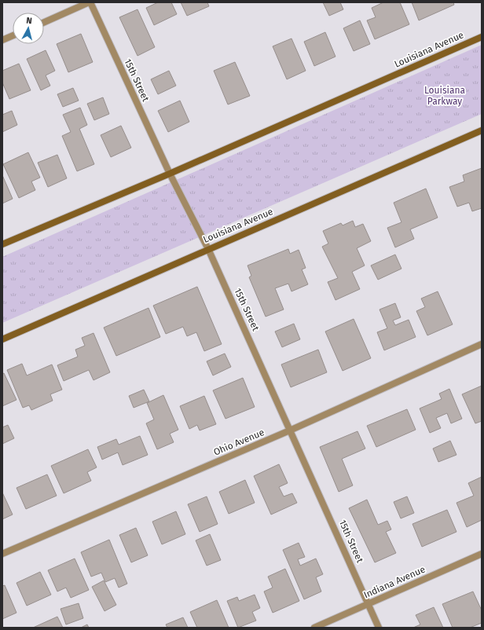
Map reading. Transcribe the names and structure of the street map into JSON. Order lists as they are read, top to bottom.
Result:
{
  "streets": {
    "main road": ["Louisiana Avenue"],
    "street": ["15th Street", "Ohio Avenue", "Indiana Avenue"]
  },
  "crossings": [
    ["Louisiana Avenue", "15th Street"],
    ["15th Street", "Ohio Avenue"],
    ["15th Street", "Indiana Avenue"]
  ],
  "parks": ["Louisiana Parkway"],
  "north": "top"
}
